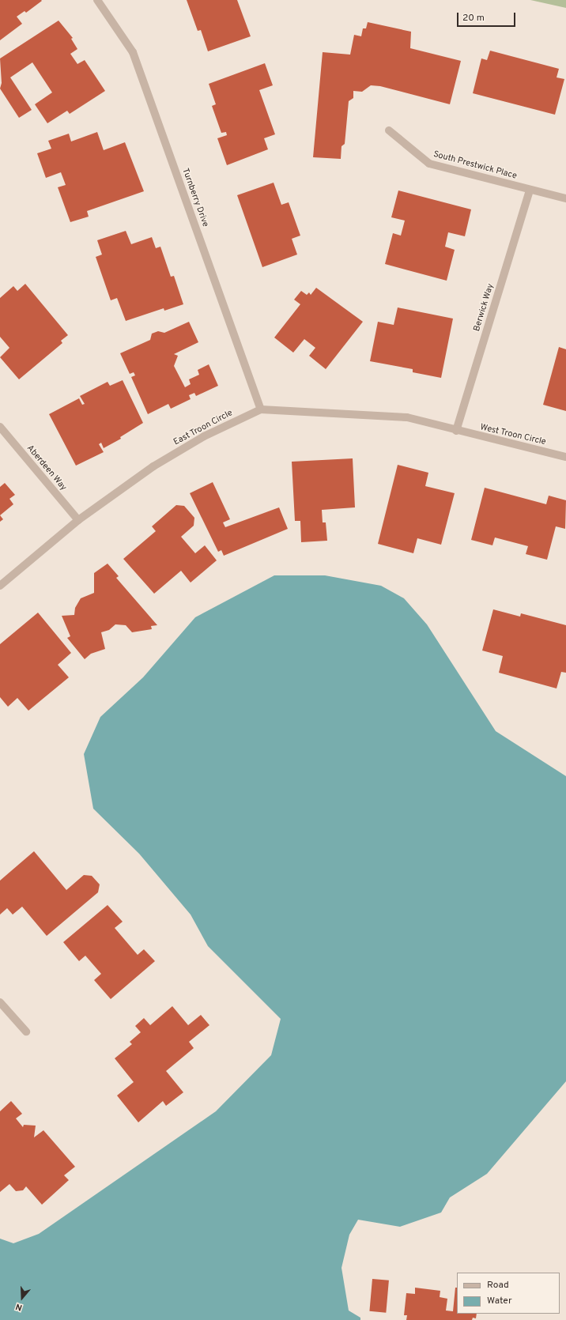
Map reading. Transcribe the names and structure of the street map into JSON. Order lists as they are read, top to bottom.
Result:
{
  "streets": {
    "street": [
      "South Prestwick Place",
      "Turnberry Drive",
      "Berwick Way",
      "East Troon Circle",
      "West Troon Circle",
      "Aberdeen Way"
    ]
  },
  "crossings": [
    ["South Prestwick Place", "Berwick Way"],
    ["Turnberry Drive", "East Troon Circle"],
    ["Berwick Way", "East Troon Circle"],
    ["Berwick Way", "West Troon Circle"],
    ["East Troon Circle", "West Troon Circle"],
    ["East Troon Circle", "Aberdeen Way"]
  ],
  "legend": ["Road", "Water"],
  "scale_bar": "20 m",
  "north": "bottom"
}
